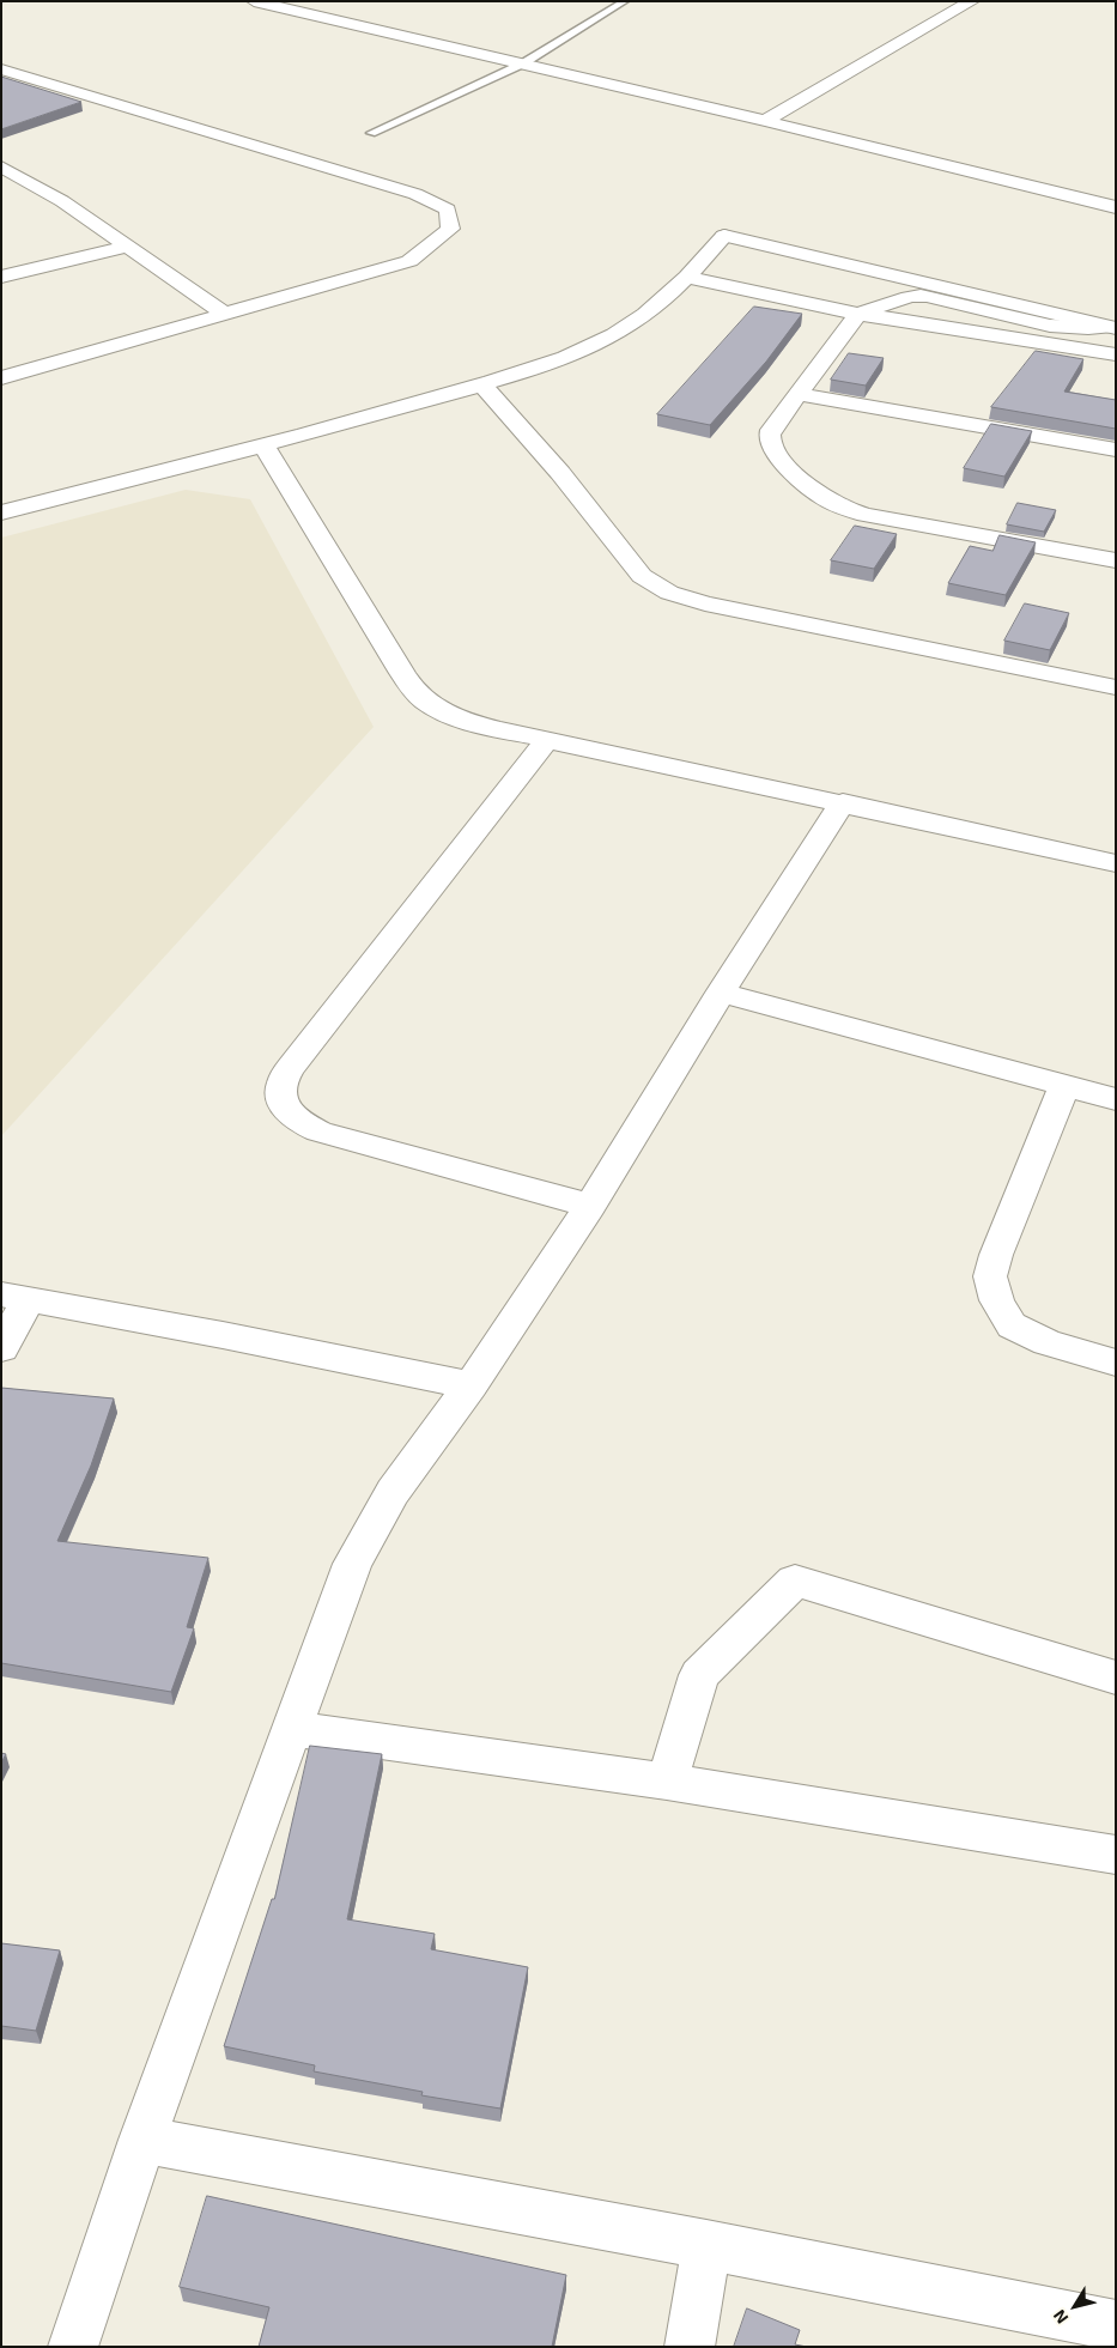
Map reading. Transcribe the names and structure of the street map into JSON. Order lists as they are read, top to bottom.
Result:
{
  "north": "bottom left"
}
